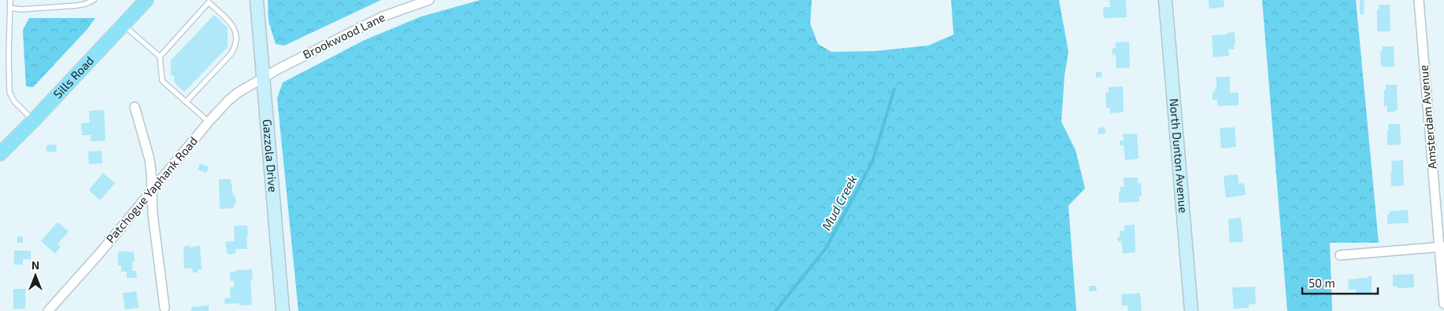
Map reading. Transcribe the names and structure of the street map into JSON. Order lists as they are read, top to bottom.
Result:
{
  "streets": {
    "main road": ["Sills Road"],
    "street": [
      "Brookwood Lane",
      "Amsterdam Avenue",
      "Gazzola Drive",
      "North Dunton Avenue",
      "Patchogue Yaphank Road"
    ]
  },
  "crossings": [
    ["Brookwood Lane", "Gazzola Drive"],
    ["Brookwood Lane", "Patchogue Yaphank Road"],
    ["Gazzola Drive", "Patchogue Yaphank Road"]
  ],
  "water": ["Mud Creek"],
  "scale_bar": "50 m",
  "north": "top"
}
